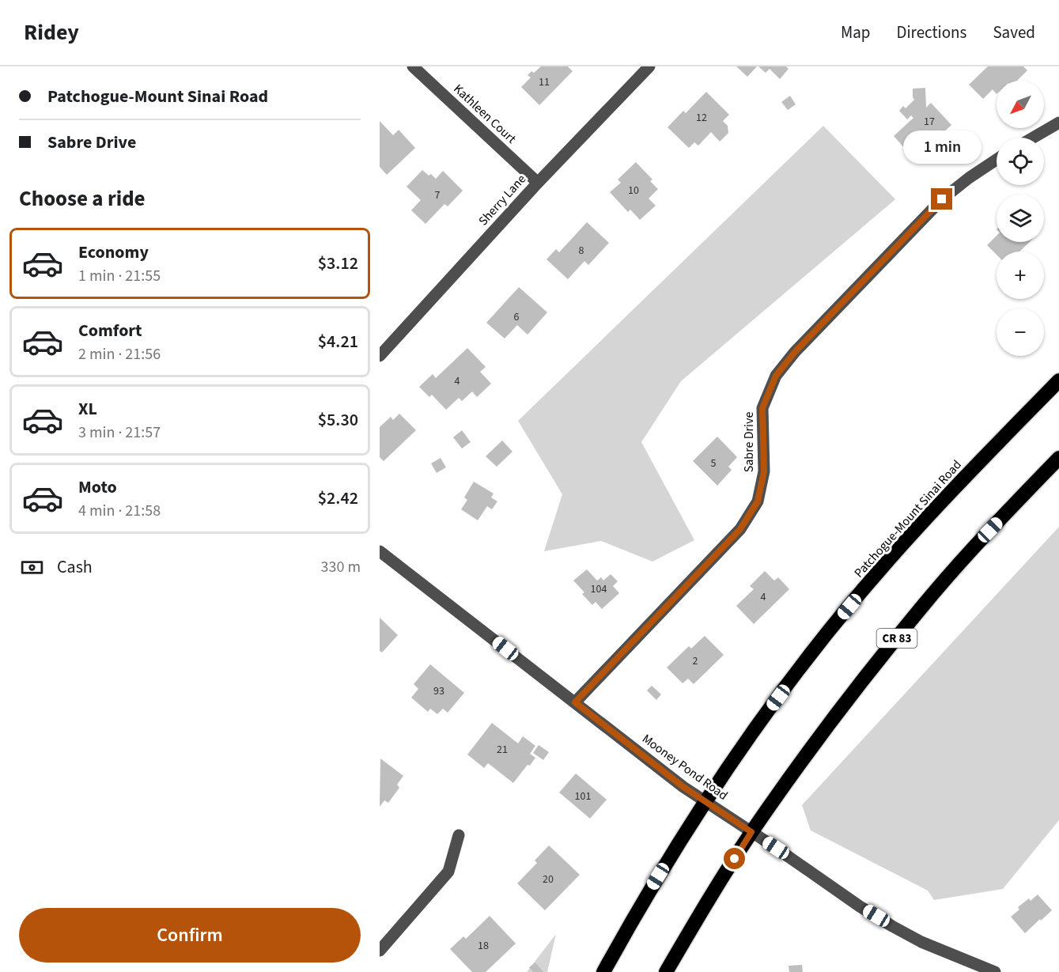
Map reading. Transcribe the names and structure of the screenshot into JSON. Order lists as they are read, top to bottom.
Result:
{
  "streets": {
    "highway": ["Patchogue-Mount Sinai Road", "CR 83"],
    "street": [
      "Kathleen Court",
      "Sherry Lane",
      "Sabre Drive",
      "Mooney Pond Road"
    ]
  },
  "crossings": [
    ["Kathleen Court", "Sherry Lane"],
    ["Sabre Drive", "Mooney Pond Road"],
    ["Patchogue-Mount Sinai Road", "Mooney Pond Road"],
    ["CR 83", "Mooney Pond Road"]
  ],
  "house_numbers": [
    "11",
    "12",
    "17",
    "10",
    "7",
    "8",
    "6",
    "4",
    "5",
    "104",
    "4",
    "2",
    "93",
    "21",
    "101",
    "20",
    "18"
  ],
  "north": "bottom left",
  "page": {
    "header": "Ridey",
    "nav": ["Map", "Directions", "Saved"],
    "banner": ["Patchogue-Mount Sinai Road", "Sabre Drive"],
    "map_buttons": ["+", "−"],
    "bubble": "1 min",
    "heading": "Choose a ride",
    "list": [
      {
        "name": "Economy",
        "note": "1 min · 21:55",
        "value": "$3.12"
      },
      {
        "name": "Comfort",
        "note": "2 min · 21:56",
        "value": "$4.21"
      },
      {
        "name": "XL",
        "note": "3 min · 21:57",
        "value": "$5.30"
      },
      {
        "name": "Moto",
        "note": "4 min · 21:58",
        "value": "$2.42"
      }
    ],
    "pay": ["Cash", "330 m"],
    "buttons": "Confirm"
  }
}
